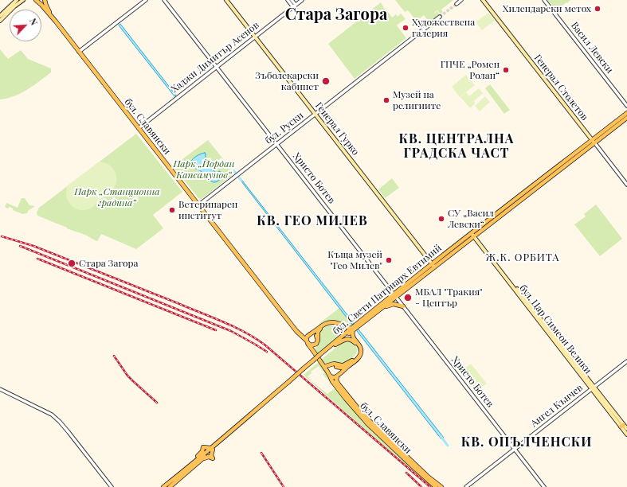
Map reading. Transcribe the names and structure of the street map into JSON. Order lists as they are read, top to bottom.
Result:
{
  "streets": {
    "main road": [
      "Генерал Столетов",
      "бул. Славянски",
      "Генерал Гурко",
      "бул. Свети Патриарх Евтимий",
      "бул. Цар Симеон Велики"
    ],
    "street": [
      "Васил Левски",
      "Хаджи Димитър Асенов",
      "бул. Руски",
      "Христо Ботев",
      "Ангел Кънчев"
    ]
  },
  "crossings": [
    ["Хаджи Димитър Асенов", "бул. Славянски"],
    ["Хаджи Димитър Асенов", "Генерал Гурко"],
    ["Хаджи Димитър Асенов", "Христо Ботев"],
    ["Генерал Столетов", "бул. Свети Патриарх Евтимий"],
    ["бул. Славянски", "бул. Руски"],
    ["бул. Руски", "Генерал Гурко"],
    ["бул. Руски", "Христо Ботев"],
    ["Генерал Гурко", "бул. Свети Патриарх Евтимий"],
    ["Христо Ботев", "бул. Свети Патриарх Евтимий"],
    ["Христо Ботев", "Ангел Кънчев"],
    ["бул. Свети Патриарх Евтимий", "бул. Цар Симеон Велики"],
    ["бул. Цар Симеон Велики", "Ангел Кънчев"]
  ],
  "districts": [
    "Стара Загора",
    "КВ. ЦЕНТРАЛНА ГРАДСКА ЧАСТ",
    "КВ. ГЕО МИЛЕВ",
    "Ж.К. ОРБИТА",
    "КВ. ОПЪЛЧЕНСКИ"
  ],
  "parks": ["Парк „Йордан Капсамунов“", "Парк „Станционна градина“"],
  "places": [
    "Хилендарски метох",
    "Художествена галерия",
    "ГПЧЕ „Ромен Ролан“",
    "Зъболекарски кабинет",
    "Музей на религиите",
    "Ветеринарен институт",
    "СУ „Васил Левски“",
    "Къща музей \"Гео Милев\"",
    "Стара Загора",
    "МБАЛ \"Тракия\" - Център"
  ],
  "north": "top right"
}
